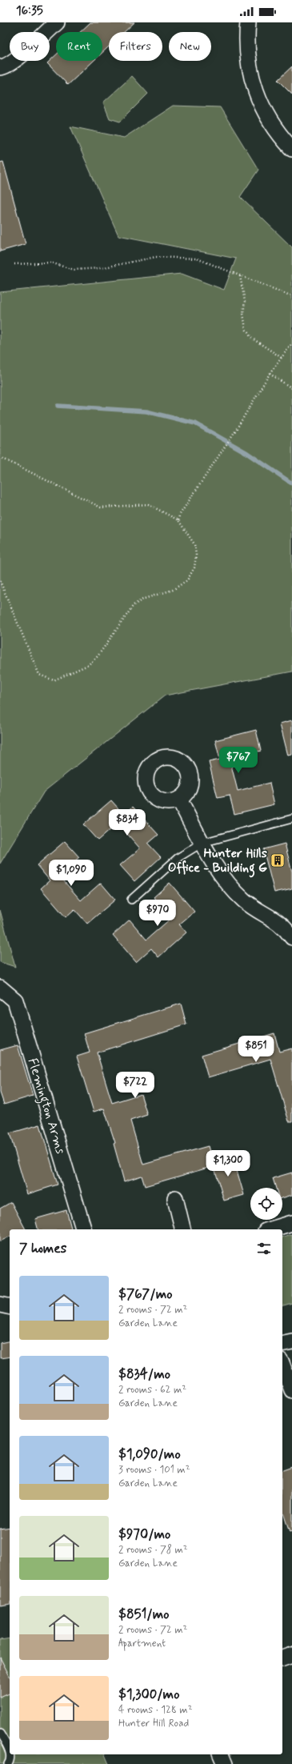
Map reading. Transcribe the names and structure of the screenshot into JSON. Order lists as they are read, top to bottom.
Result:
{
  "streets": {
    "street": ["Flemington Arms"]
  },
  "places": {
    "building": ["Hunter Hills Office - Building G"]
  },
  "page": {
    "status": "16:35",
    "chip": [
      "Buy",
      "Rent",
      "Filters",
      "New"
    ],
    "price": [
      "$767",
      "$834",
      "$1,090",
      "$970",
      "$851",
      "$722",
      "$1,300"
    ],
    "heading": "7 homes",
    "list": [
      {
        "name": "$767/mo",
        "note": "2 rooms · 72 m² · Garden Lane"
      },
      {
        "name": "$834/mo",
        "note": "2 rooms · 62 m² · Garden Lane"
      },
      {
        "name": "$1,090/mo",
        "note": "3 rooms · 101 m² · Garden Lane"
      },
      {
        "name": "$970/mo",
        "note": "2 rooms · 78 m² · Garden Lane"
      },
      {
        "name": "$851/mo",
        "note": "2 rooms · 72 m² · Apartment"
      },
      {
        "name": "$1,300/mo",
        "note": "4 rooms · 128 m² · Hunter Hill Road"
      }
    ]
  }
}
